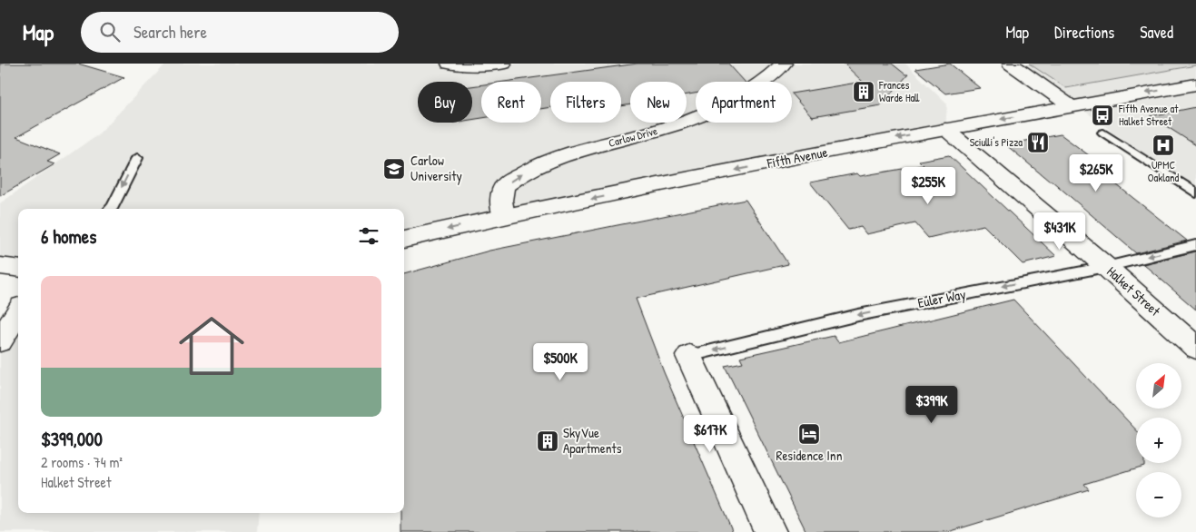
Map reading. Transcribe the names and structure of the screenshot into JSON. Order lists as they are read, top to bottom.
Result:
{
  "streets": {
    "main road": ["Carlow Drive", "Fifth Avenue", "Halket Street"],
    "lane": ["Euler Way"]
  },
  "crossings": [
    ["Carlow Drive", "Fifth Avenue"],
    ["Fifth Avenue", "Halket Street"],
    ["Halket Street", "Euler Way"]
  ],
  "one_way": ["Carlow Drive", "Fifth Avenue", "Euler Way"],
  "places": {
    "building": ["Frances Warde Hall", "SkyVue Apartments"],
    "bus stop": ["Fifth Avenue at Halket Street"],
    "restaurant": ["Sciulli's Pizza"],
    "hospital": ["UPMC Oakland"],
    "school or university": ["Carlow University"],
    "hotel": ["Residence Inn"]
  },
  "north": "top right",
  "page": {
    "header": "Map",
    "search": "Search here",
    "nav": ["Map", "Directions", "Saved"],
    "chip": [
      "Buy",
      "Rent",
      "Filters",
      "New",
      "Apartment"
    ],
    "price": [
      "$265K",
      "$255K",
      "$431K",
      "$500K",
      "$399K",
      "$617K"
    ],
    "heading": "6 homes",
    "list": [
      {
        "name": "$399,000",
        "note": "2 rooms · 74 m² · Halket Street"
      }
    ],
    "map_buttons": ["+", "−"]
  }
}
